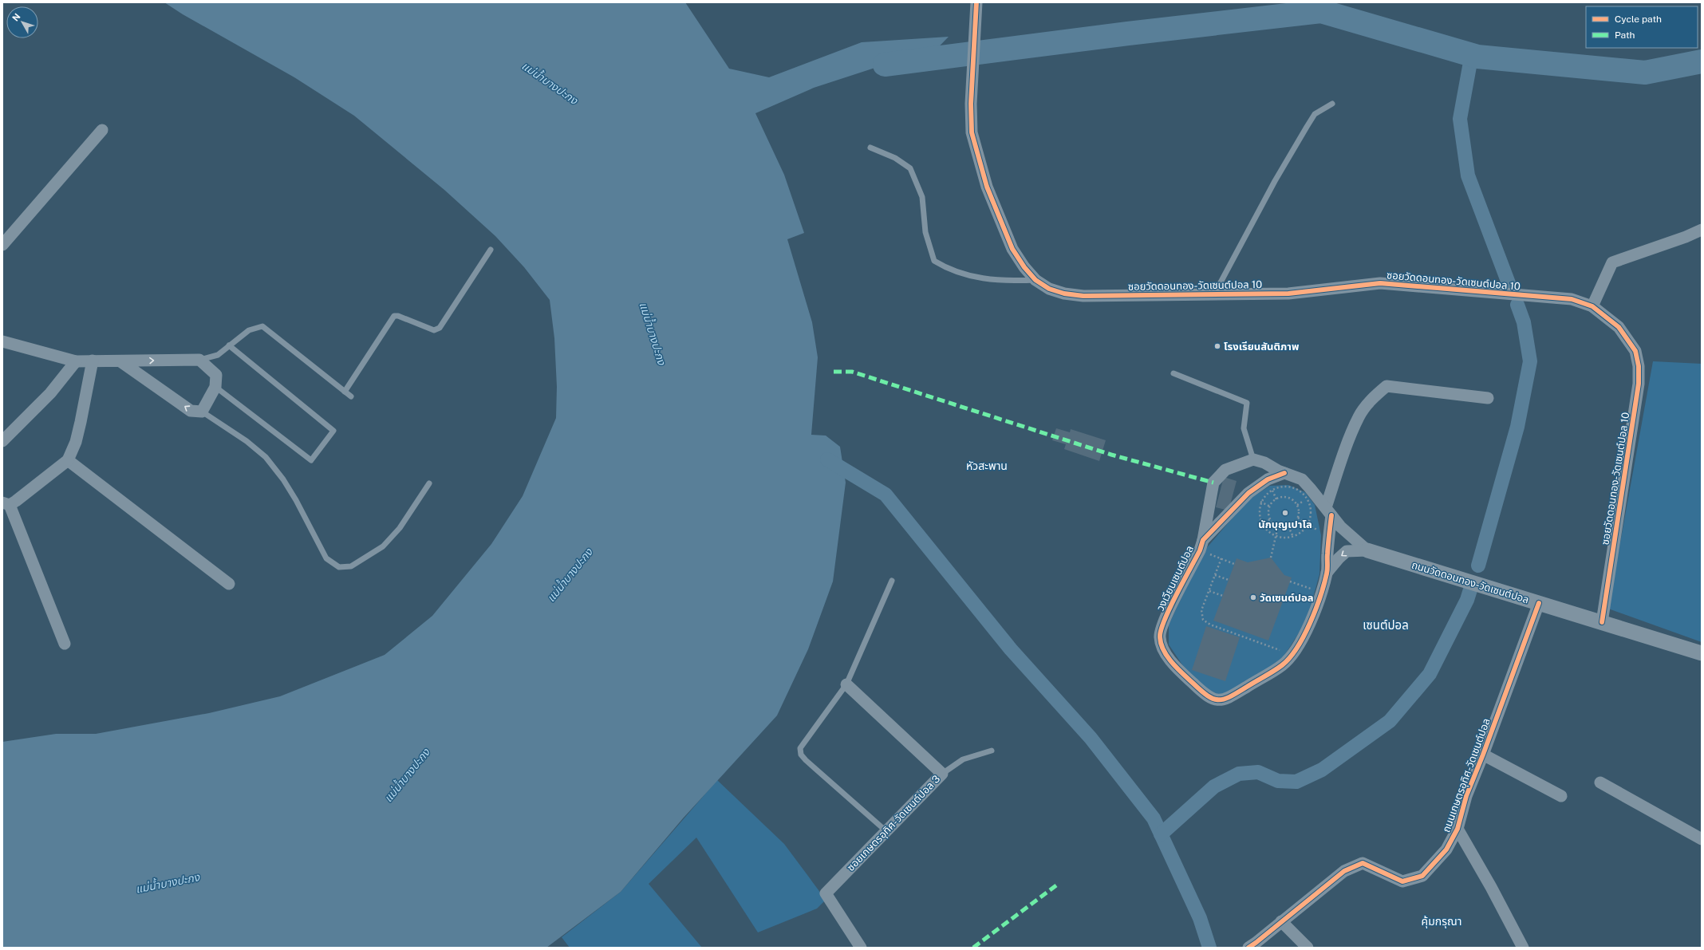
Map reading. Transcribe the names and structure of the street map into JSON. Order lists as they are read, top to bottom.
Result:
{
  "streets": {
    "street": [
      "ซอยวัดดอนทอง-วัดเซนต์ปอล 10",
      "วงเวียนเซนต์ปอล",
      "ถนนวัดดอนทอง-วัดเซนต์ปอล",
      "ถนนเกษตรอุทิศ-วัดเซนต์ปอล",
      "ซอยเกษตรอุทิศ-วัดเซนต์ปอล 3"
    ]
  },
  "crossings": [
    ["ซอยวัดดอนทอง-วัดเซนต์ปอล 10", "ถนนวัดดอนทอง-วัดเซนต์ปอล"],
    ["วงเวียนเซนต์ปอล", "ถนนวัดดอนทอง-วัดเซนต์ปอล"],
    ["ถนนวัดดอนทอง-วัดเซนต์ปอล", "ถนนเกษตรอุทิศ-วัดเซนต์ปอล"]
  ],
  "districts": ["หัวสะพาน", "เซนต์ปอล", "คุ้มกรุณา"],
  "water": ["แม่น้ำบางปะกง"],
  "places": ["โรงเรียนสันติภาพ", "นักบุญเปาโล", "วัดเซนต์ปอล"],
  "legend": ["Cycle path", "Path"],
  "north": "top left"
}
